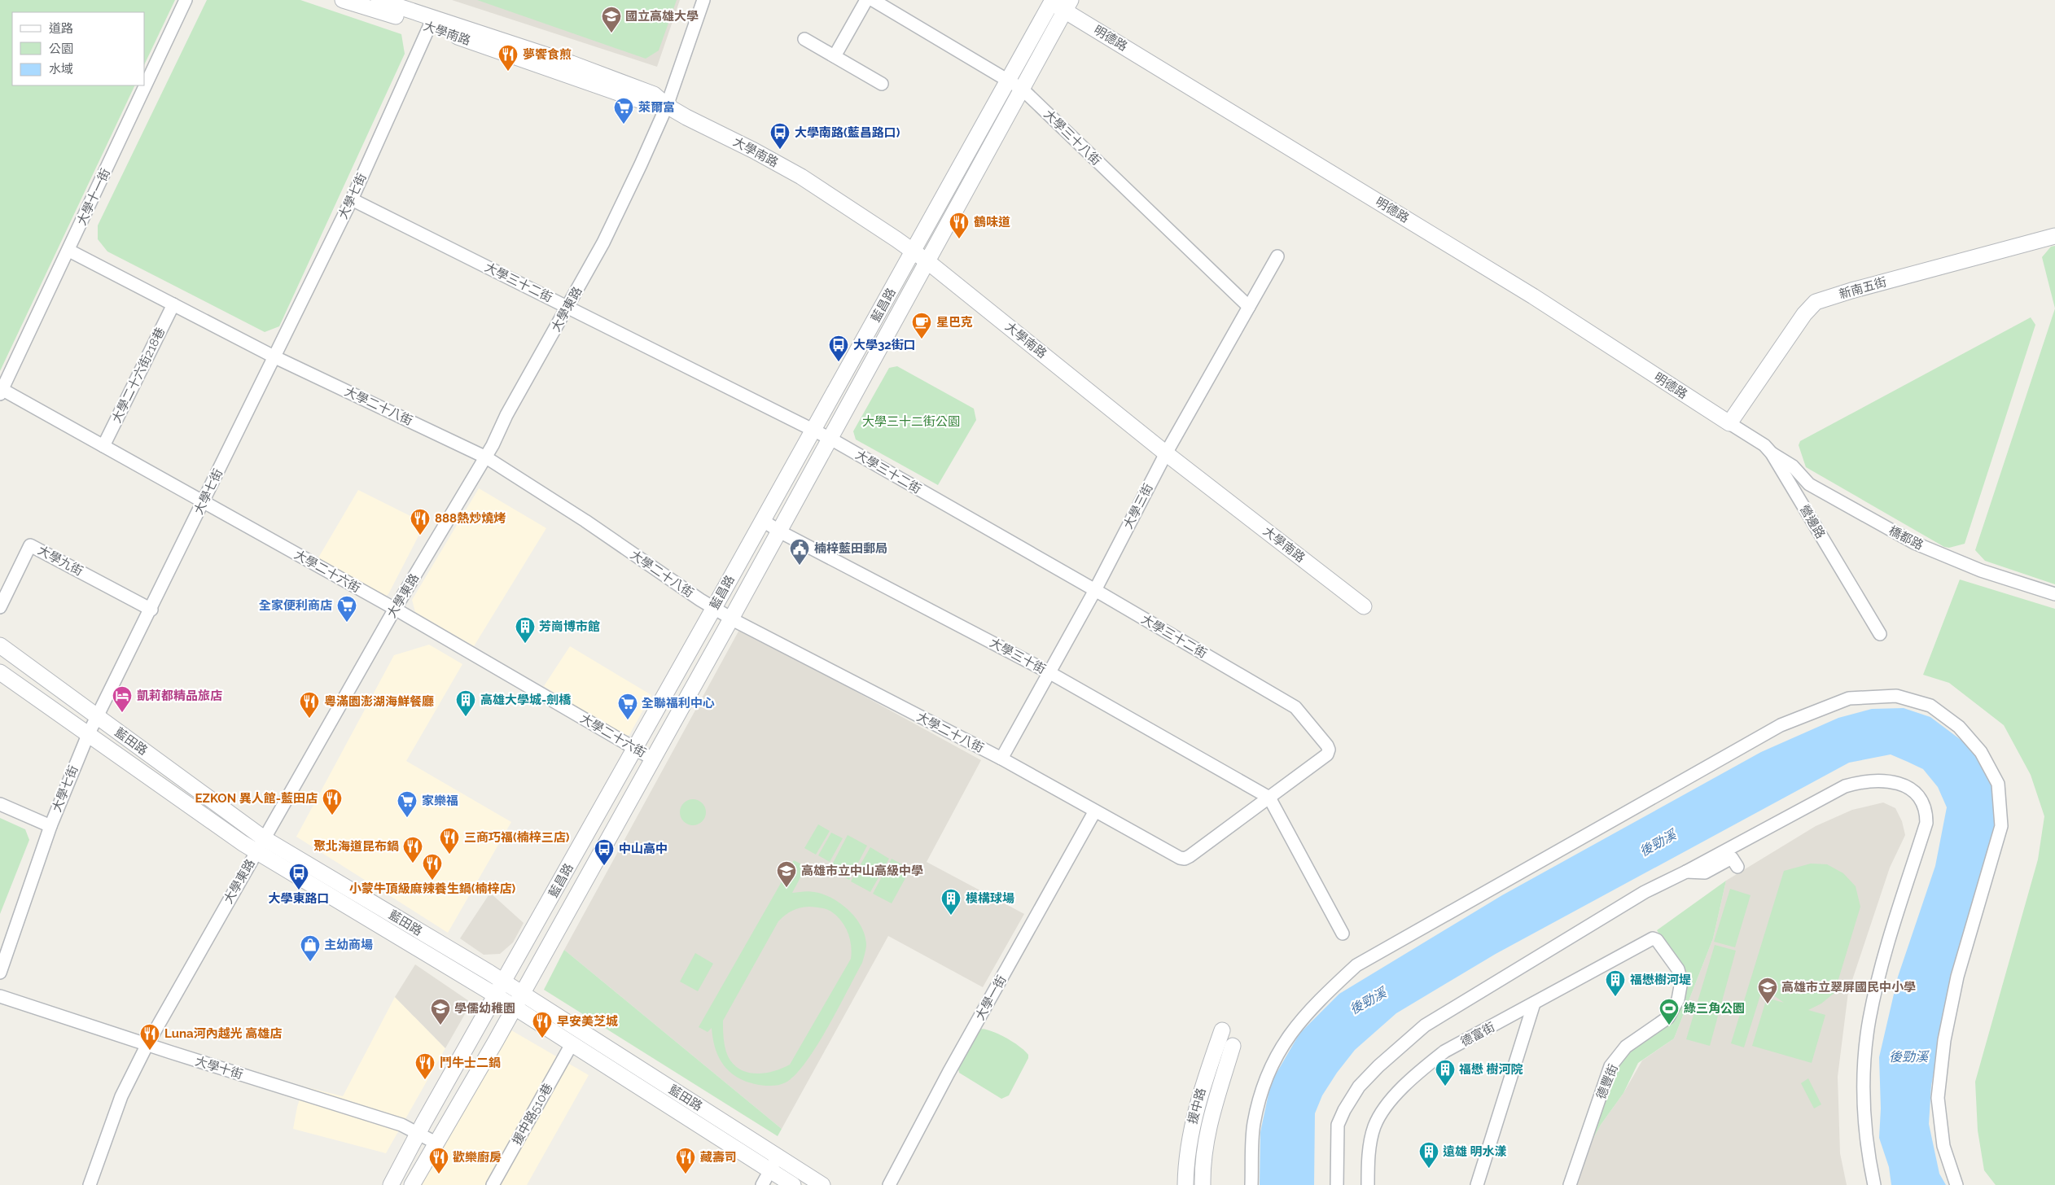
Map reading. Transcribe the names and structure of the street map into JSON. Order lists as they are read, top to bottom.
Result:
{
  "streets": {
    "street": [
      "大學南路",
      "明德路",
      "大學三十八街",
      "大學七街",
      "大學十一街",
      "大學三十二街",
      "新南五街",
      "藍昌路",
      "大學東路",
      "大學二十六街218巷",
      "大學二十八街",
      "大學三街",
      "營邊路",
      "橋都路",
      "大學九街",
      "大學二十六街",
      "大學三十街",
      "藍田路",
      "大學一街",
      "德富街",
      "大學十街",
      "德豐街",
      "援中路",
      "援中路510巷"
    ]
  },
  "crossings": [
    ["大學南路", "大學七街"],
    ["大學南路", "藍昌路"],
    ["大學南路", "大學東路"],
    ["大學南路", "大學三街"],
    ["明德路", "新南五街"],
    ["明德路", "藍昌路"],
    ["明德路", "營邊路"],
    ["大學三十八街", "藍昌路"],
    ["大學三十八街", "大學三街"],
    ["大學七街", "大學三十二街"],
    ["大學七街", "大學二十八街"],
    ["大學七街", "大學九街"],
    ["大學七街", "大學二十六街"],
    ["大學七街", "藍田路"],
    ["大學十一街", "大學二十八街"],
    ["大學十一街", "大學二十六街"],
    ["大學三十二街", "藍昌路"],
    ["大學三十二街", "大學東路"],
    ["大學三十二街", "大學二十八街"],
    ["大學三十二街", "大學三街"],
    ["大學三十二街", "大學三十街"],
    ["新南五街", "營邊路"],
    ["藍昌路", "大學二十八街"],
    ["藍昌路", "大學二十六街"],
    ["藍昌路", "大學三十街"],
    ["藍昌路", "藍田路"],
    ["藍昌路", "大學十街"],
    ["大學東路", "大學二十八街"],
    ["大學東路", "大學二十六街"],
    ["大學東路", "藍田路"],
    ["大學東路", "大學十街"],
    ["大學二十六街218巷", "大學二十八街"],
    ["大學二十六街218巷", "大學二十六街"],
    ["大學二十八街", "大學三街"],
    ["大學二十八街", "大學三十街"],
    ["大學二十八街", "大學一街"],
    ["大學三街", "大學三十街"],
    ["營邊路", "橋都路"],
    ["藍田路", "援中路510巷"],
    ["德富街", "德豐街"]
  ],
  "water": ["後勁溪"],
  "parks": ["大學三十二街公園"],
  "places": {
    "school or university": [
      "國立高雄大學",
      "高雄市立中山高級中學",
      "高雄市立翠屏國民中小學",
      "學儒幼稚園"
    ],
    "restaurant": [
      "夢饗食煎",
      "鶴味道",
      "888熱炒燒烤",
      "粵滿園澎湖海鮮餐廳",
      "EZKON 異人館-藍田店",
      "三商巧福(楠梓三店)",
      "聚北海道昆布鍋",
      "小蒙牛頂級麻辣養生鍋(楠梓店)",
      "早安美芝城",
      "Luna河內越光 高雄店",
      "鬥牛士二鍋",
      "歡樂廚房",
      "藏壽司"
    ],
    "supermarket": [
      "萊爾富",
      "全家便利商店",
      "全聯福利中心",
      "家樂福"
    ],
    "bus stop": [
      "大學南路(藍昌路口)",
      "大學32街口",
      "中山高中",
      "大學東路口"
    ],
    "cafe": ["星巴克"],
    "public building": ["楠梓藍田郵局"],
    "building": [
      "芳崗博市館",
      "高雄大學城-劍橋",
      "模構球場",
      "福懋樹河堤",
      "福懋 樹河院",
      "遠雄 明水漾"
    ],
    "hotel": ["凱莉都精品旅店"],
    "shop": ["主幼商場"],
    "sports": ["綠三角公園"]
  },
  "legend": ["道路", "公園", "水域"]
}
